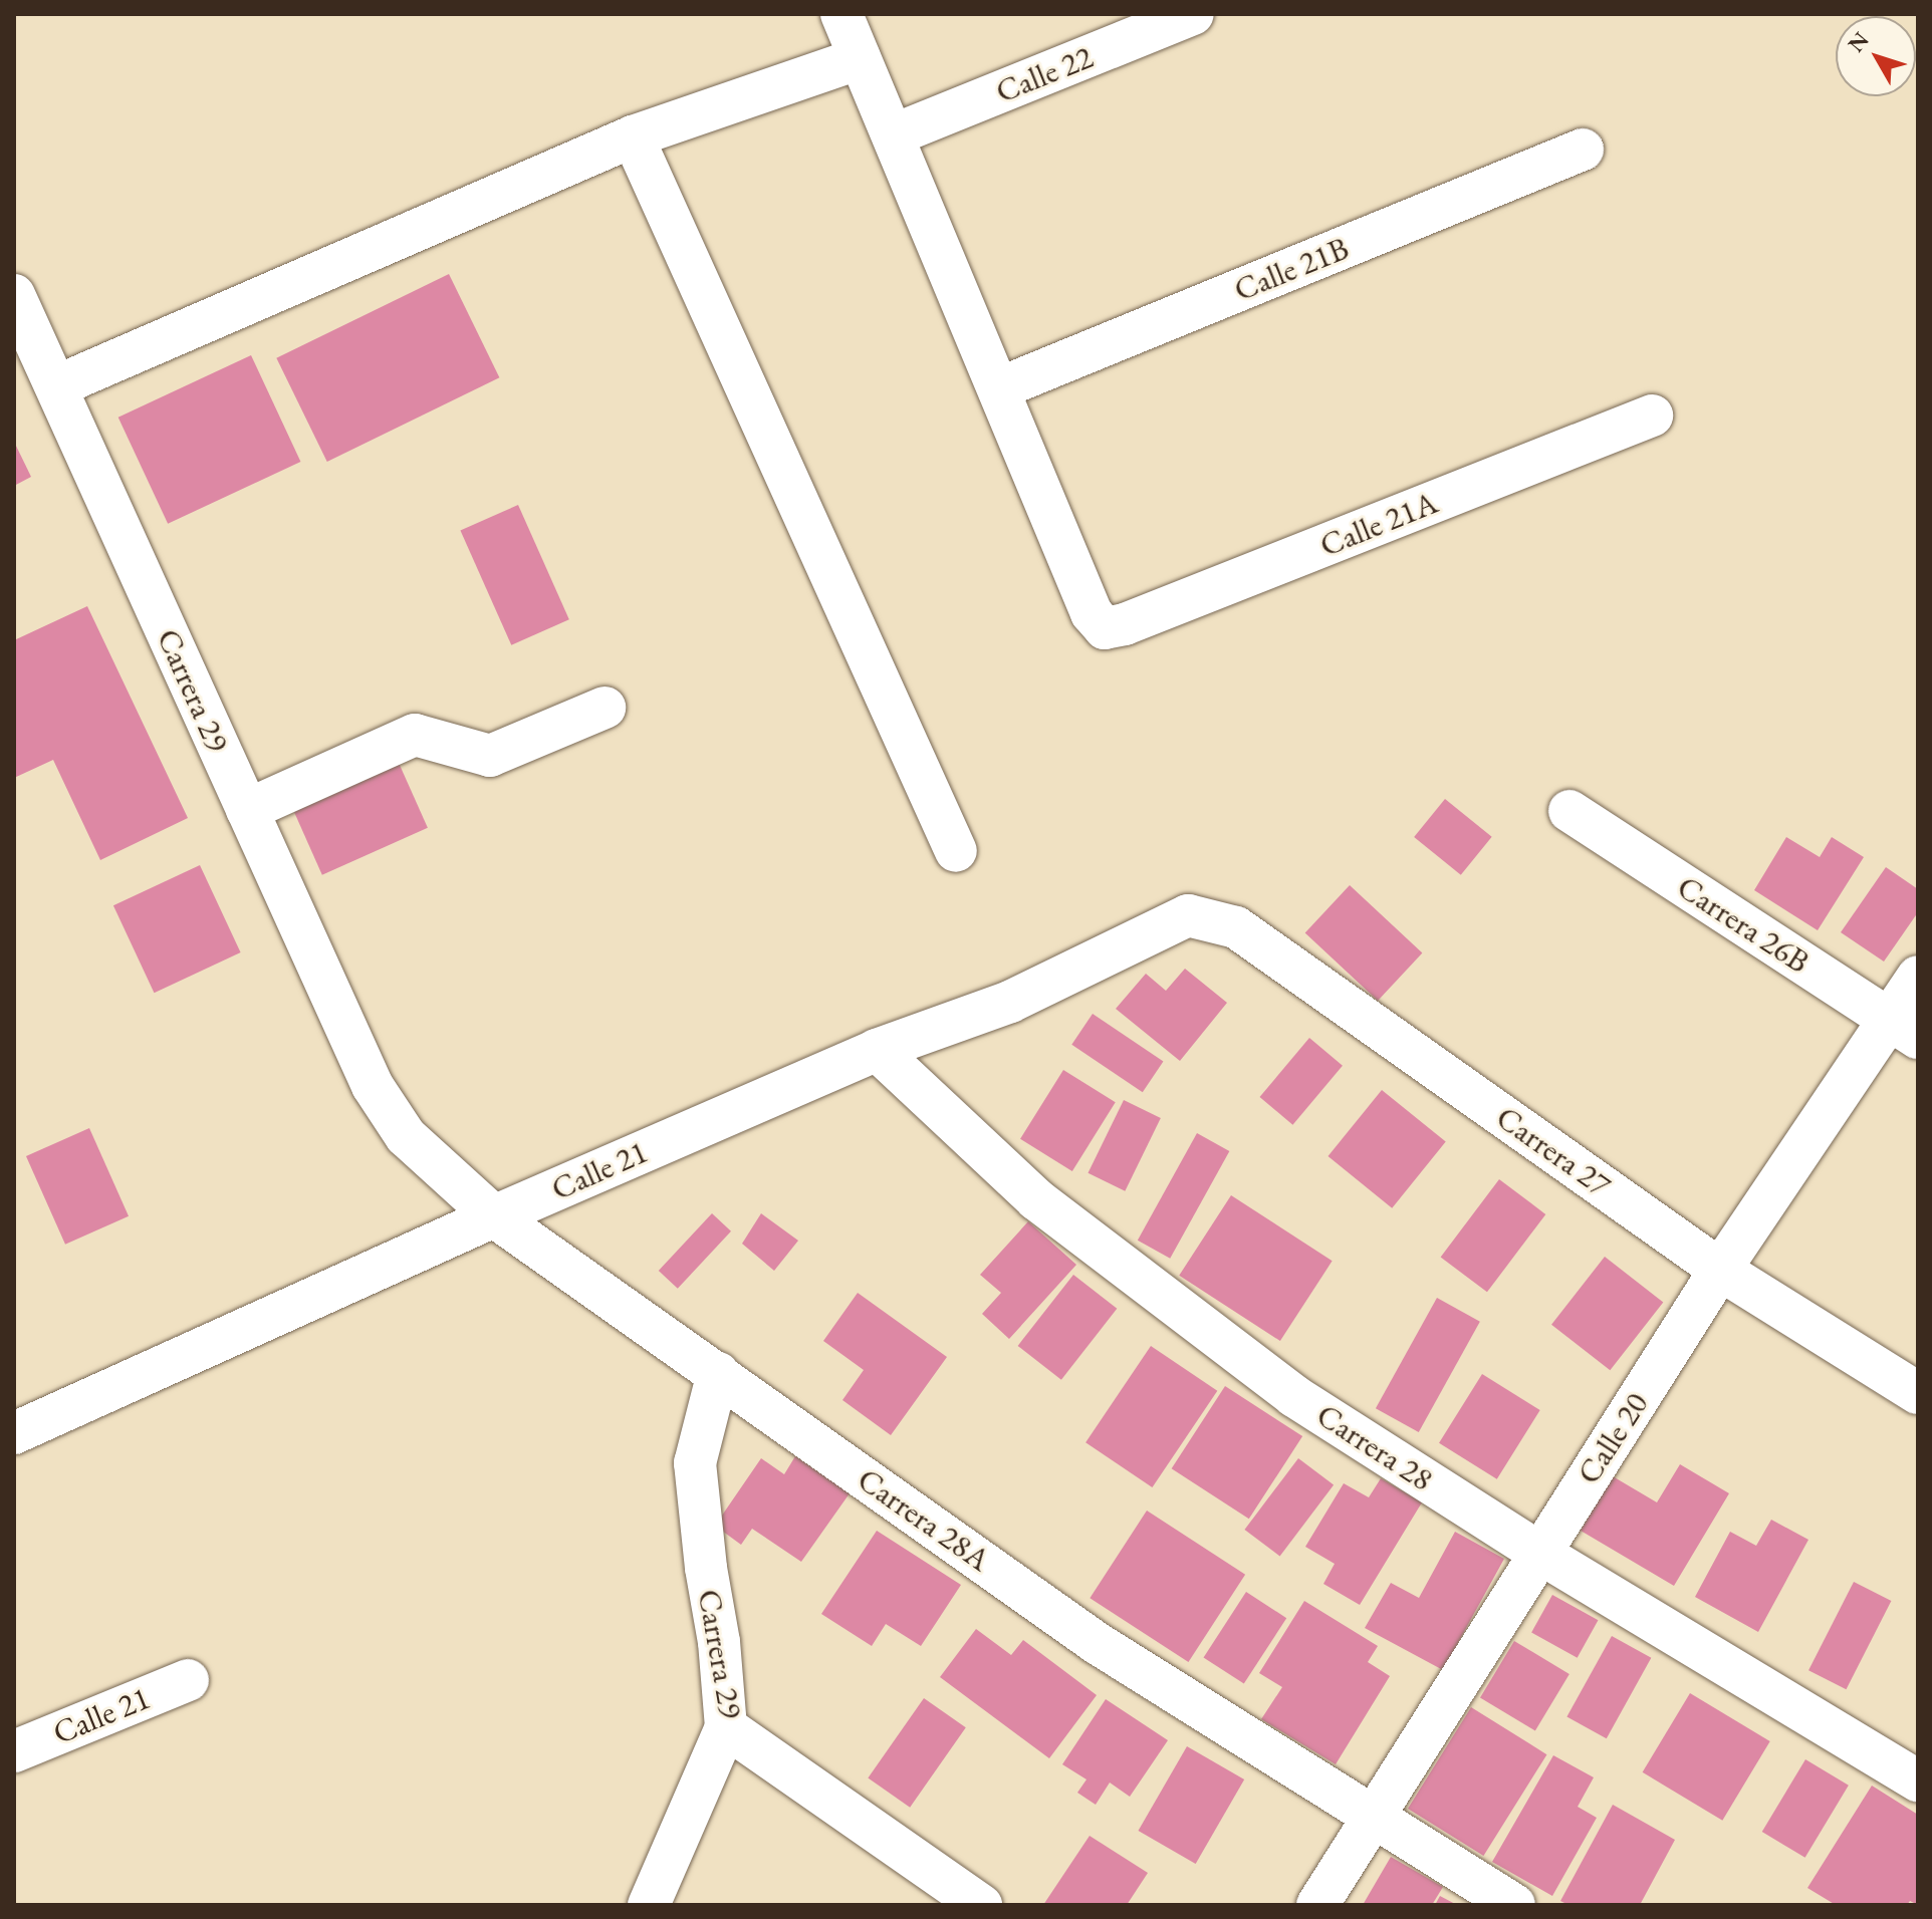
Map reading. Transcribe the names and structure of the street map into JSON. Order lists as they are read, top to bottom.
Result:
{
  "streets": {
    "street": [
      "Calle 22",
      "Calle 21B",
      "Calle 21A",
      "Carrera 29",
      "Carrera 26B",
      "Carrera 27",
      "Calle 21",
      "Calle 20",
      "Carrera 28",
      "Carrera 28A"
    ]
  },
  "crossings": [
    ["Calle 21B", "Calle 21A"],
    ["Carrera 29", "Carrera 28A"],
    ["Carrera 26B", "Calle 20"],
    ["Carrera 27", "Calle 21"],
    ["Carrera 27", "Calle 20"],
    ["Calle 21", "Carrera 28"],
    ["Calle 21", "Carrera 28A"],
    ["Calle 20", "Carrera 28"],
    ["Calle 20", "Carrera 28A"]
  ],
  "north": "top left"
}
